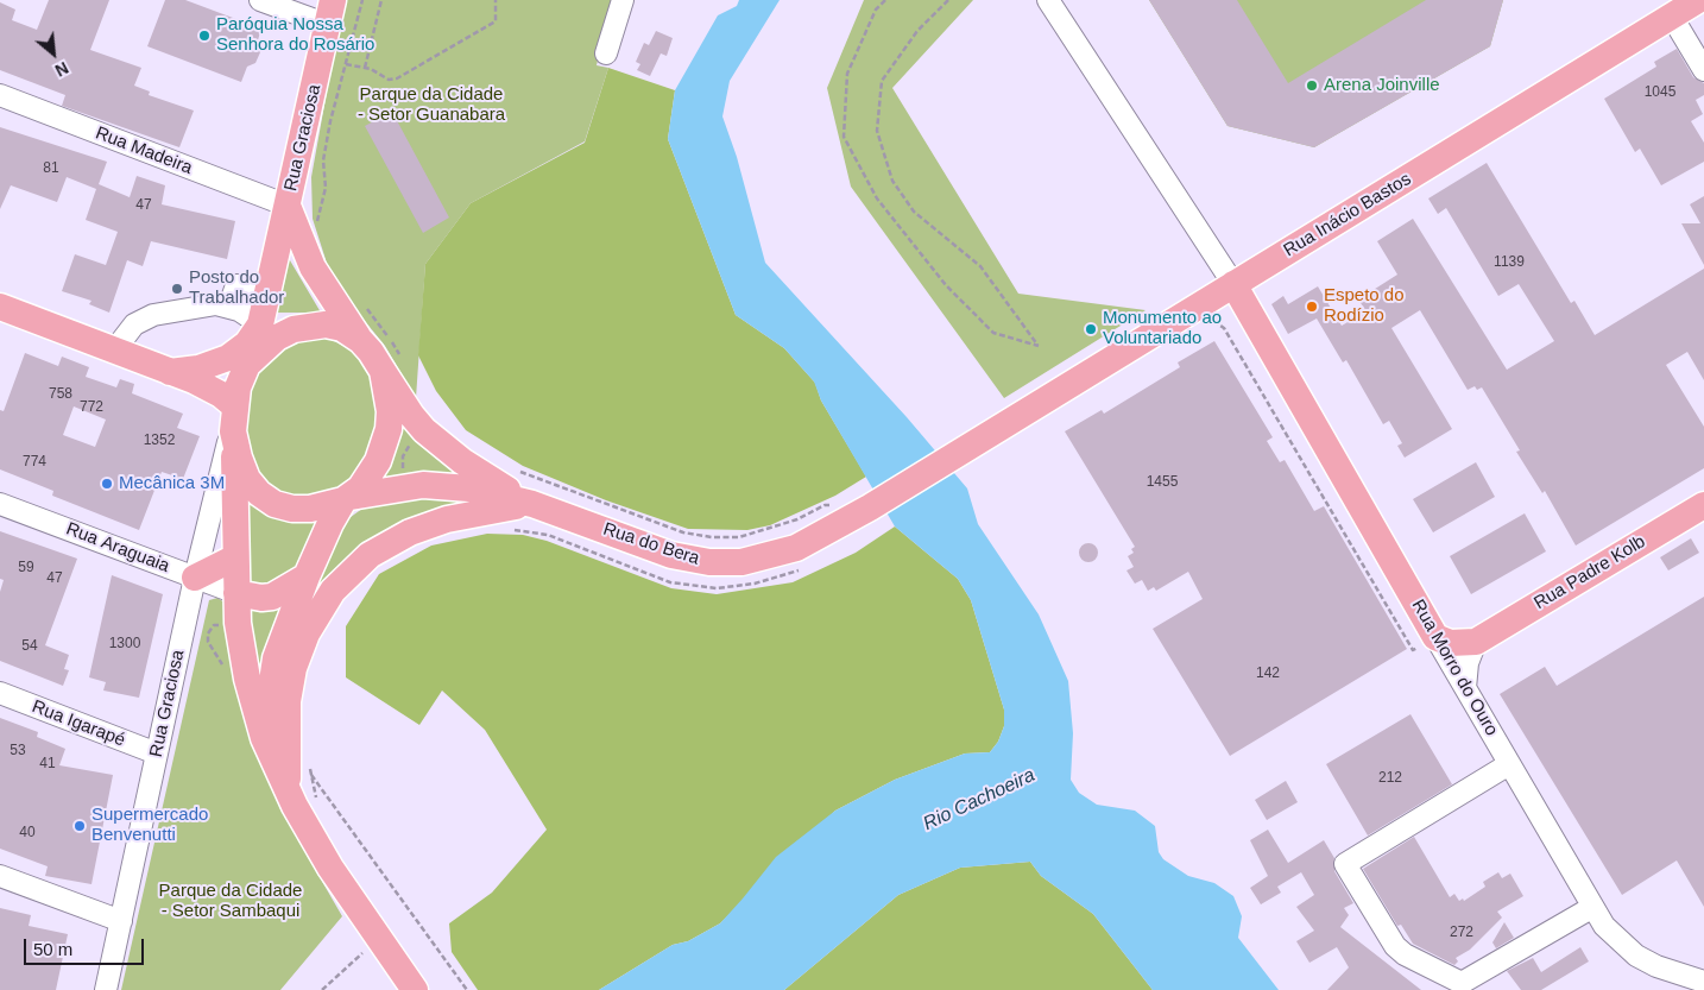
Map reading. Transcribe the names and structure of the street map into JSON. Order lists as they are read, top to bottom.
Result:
{
  "streets": {
    "main road": [
      "Rua Graciosa",
      "Rua Inácio Bastos",
      "Rua do Bera",
      "Rua Padre Kolb",
      "Rua Morro do Ouro"
    ],
    "street": ["Rua Madeira", "Rua Araguaia", "Rua Igarapé"]
  },
  "crossings": [
    ["Rua Graciosa", "Rua Madeira"],
    ["Rua Graciosa", "Rua do Bera"],
    ["Rua Graciosa", "Rua Araguaia"],
    ["Rua Graciosa", "Rua Igarapé"],
    ["Rua Inácio Bastos", "Rua do Bera"],
    ["Rua Inácio Bastos", "Rua Morro do Ouro"]
  ],
  "water": ["Rio Cachoeira"],
  "parks": ["Parque da Cidade - Setor Guanabara", "Parque da Cidade - Setor Sambaqui"],
  "places": [
    "Paróquia Nossa Senhora do Rosário",
    "Arena Joinville",
    "Posto do Trabalhador",
    "Espeto do Rodízio",
    "Monumento ao Voluntariado",
    "Mecânica 3M",
    "Supermercado Benvenutti"
  ],
  "house_numbers": [
    "1045",
    "81",
    "47",
    "1139",
    "758",
    "772",
    "1352",
    "774",
    "1455",
    "59",
    "47",
    "1300",
    "54",
    "142",
    "53",
    "41",
    "212",
    "40",
    "272"
  ],
  "scale_bar": "50 m",
  "north": "bottom right"
}
